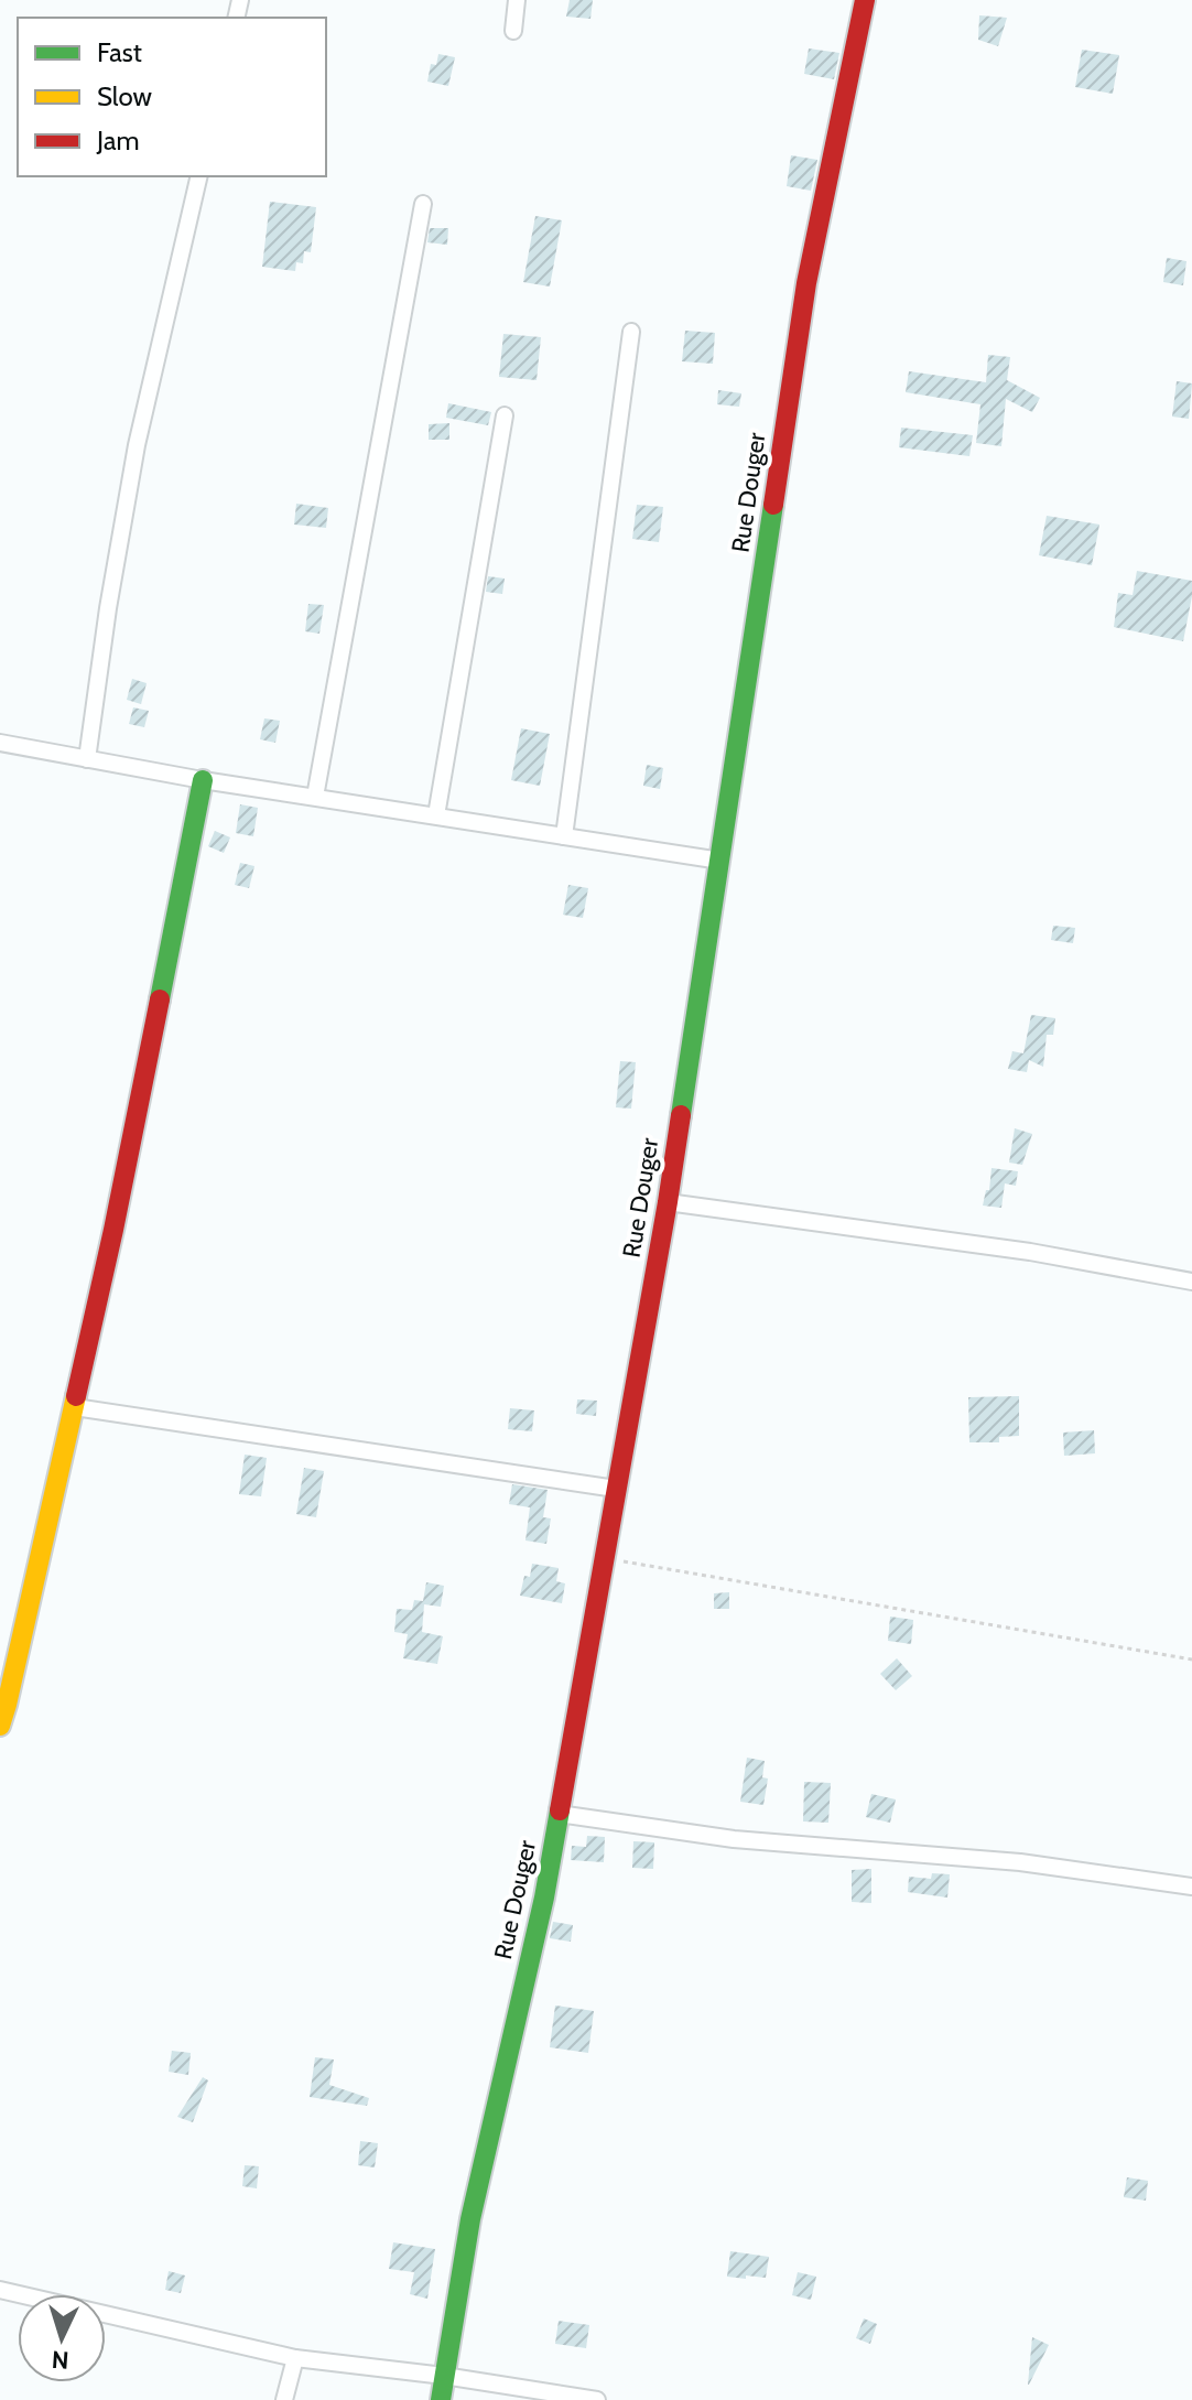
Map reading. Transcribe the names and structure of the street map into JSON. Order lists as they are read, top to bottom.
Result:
{
  "streets": {
    "street": ["Rue Douger"]
  },
  "legend": ["Fast", "Slow", "Jam"],
  "north": "bottom"
}
